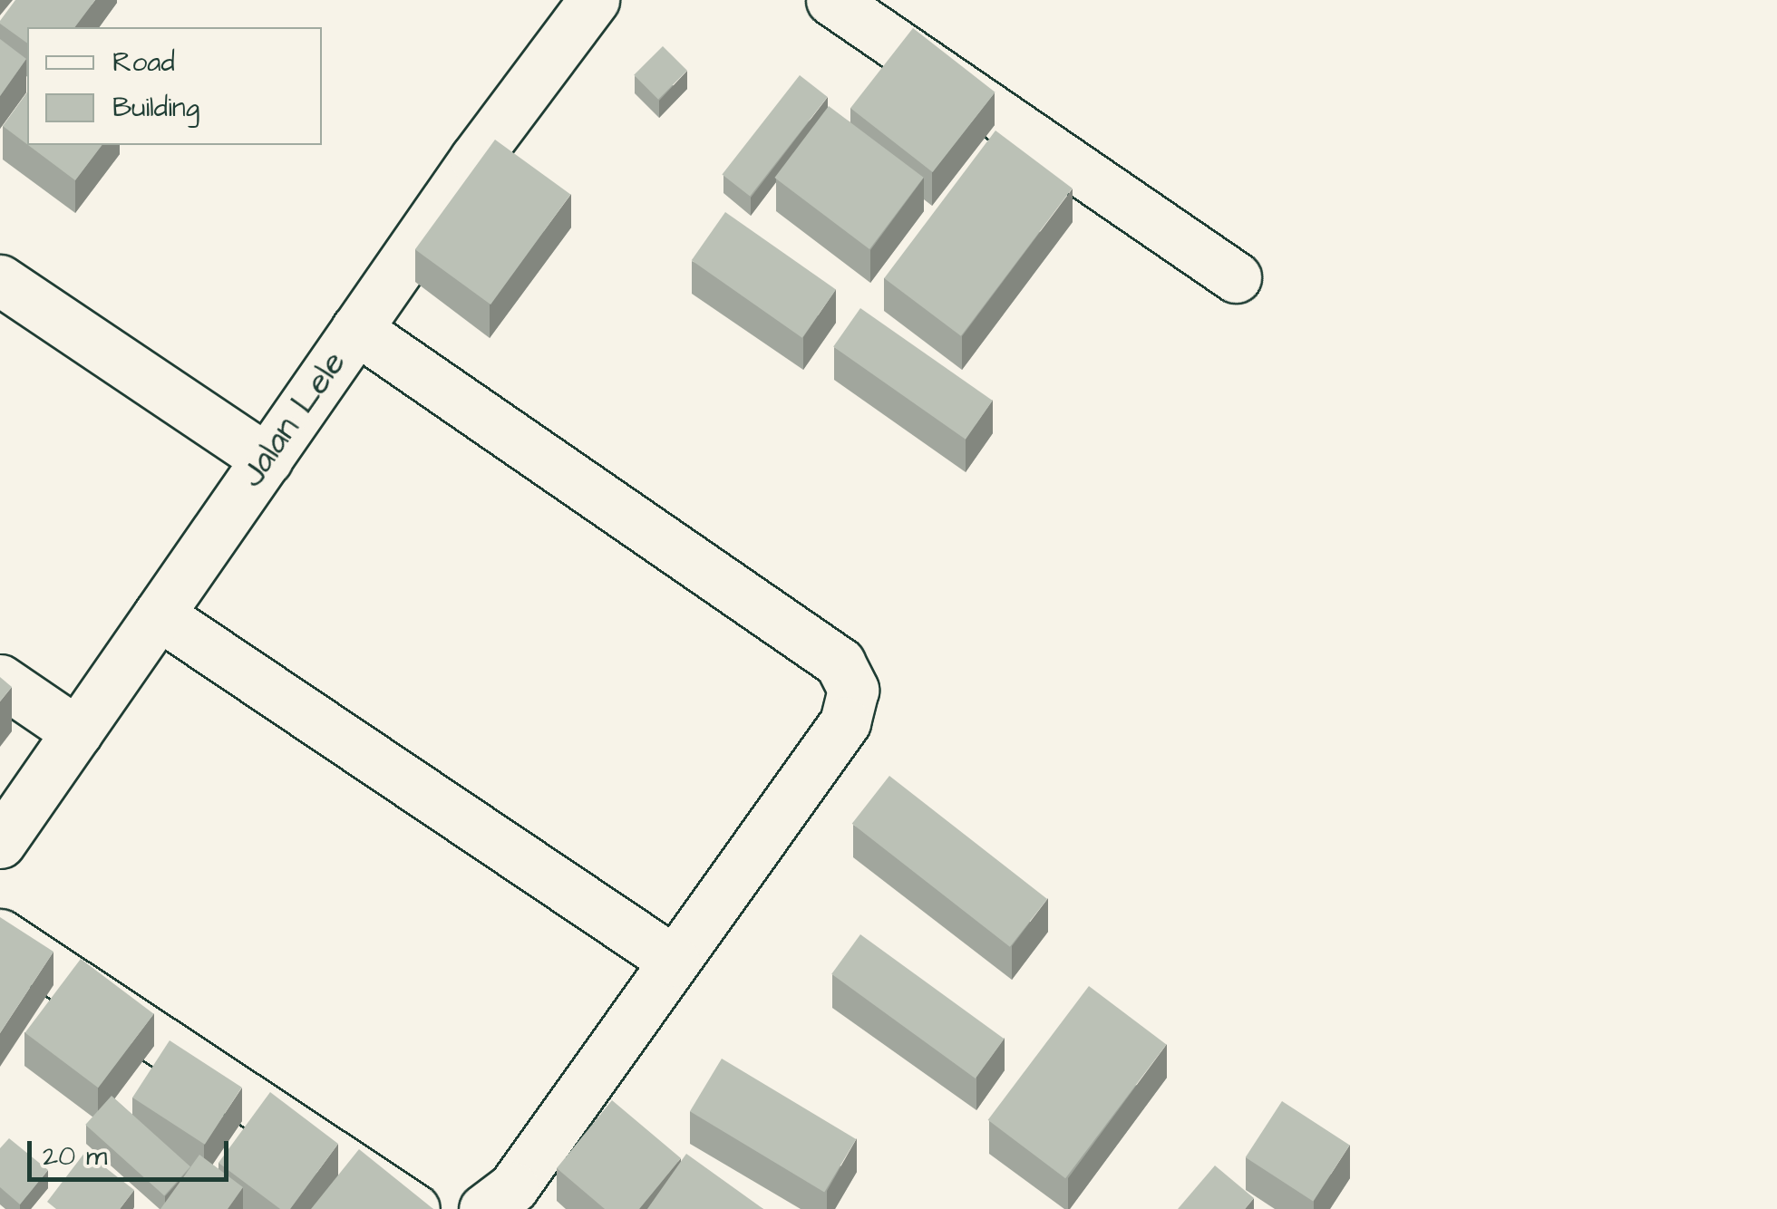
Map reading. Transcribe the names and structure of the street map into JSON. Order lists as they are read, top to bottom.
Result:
{
  "streets": {
    "street": ["Jalan Lele"]
  },
  "legend": ["Road", "Building"],
  "scale_bar": "20 m"
}
